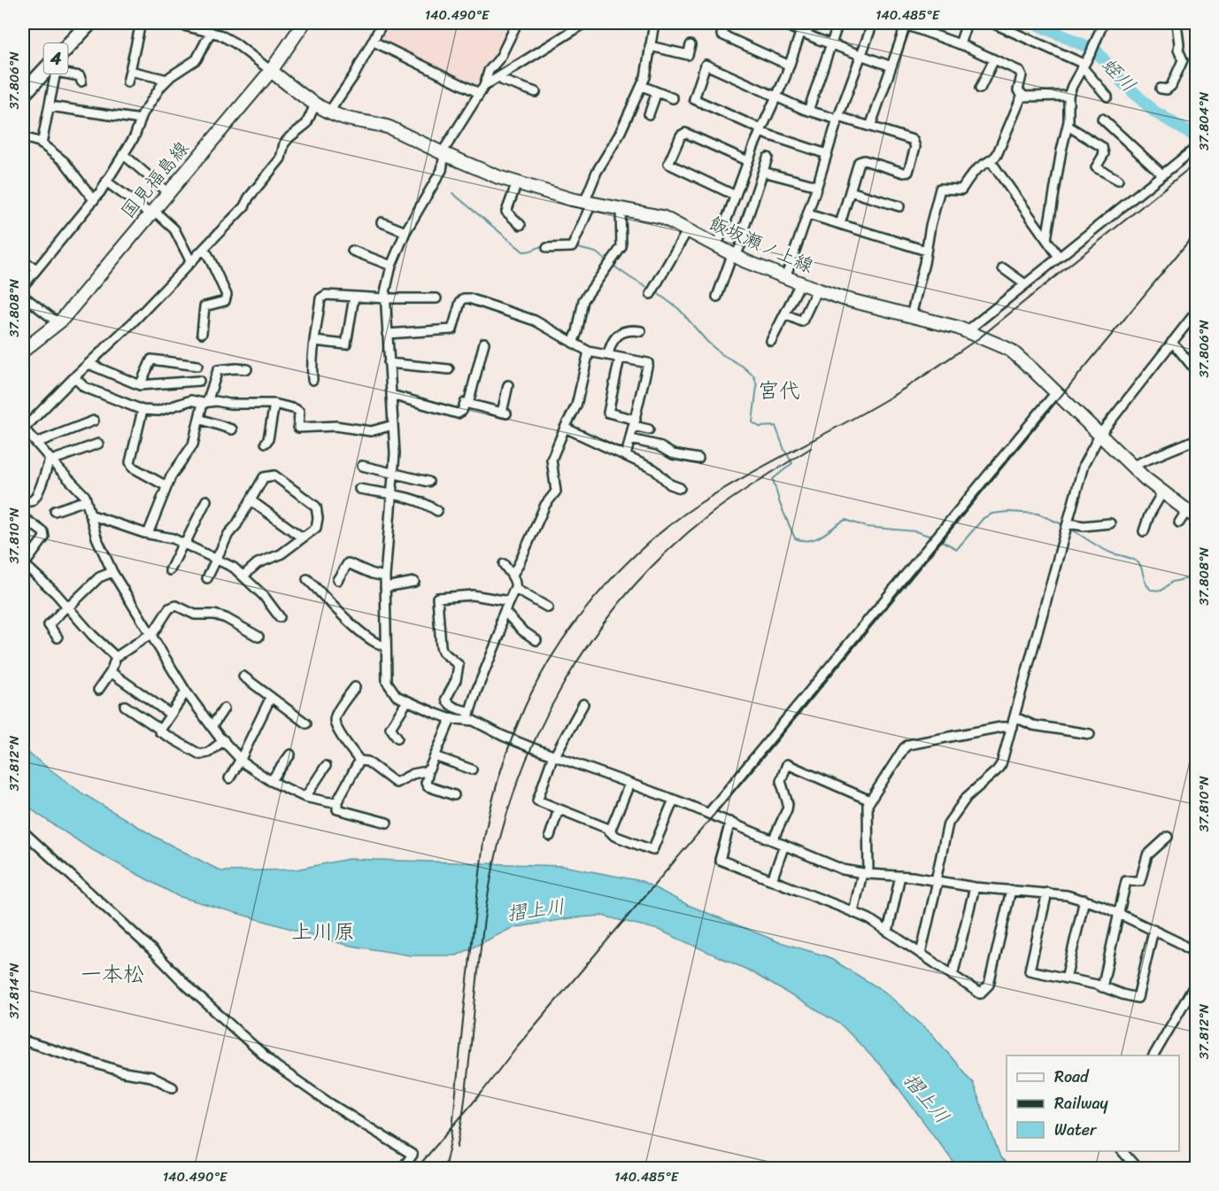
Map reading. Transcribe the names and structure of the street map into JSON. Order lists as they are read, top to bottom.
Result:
{
  "streets": {
    "highway": ["4"],
    "main road": ["国見福島線", "飯坂瀬ノ上線"]
  },
  "crossings": [
    ["国見福島線", "飯坂瀬ノ上線"]
  ],
  "districts": ["宮代", "上川原", "一本松"],
  "water": ["蛭川", "摺上川"],
  "legend": ["Road", "Railway", "Water"],
  "coordinates": [
    "140.490°E",
    "140.485°E",
    "37.806°N",
    "37.804°N",
    "37.808°N",
    "37.810°N",
    "37.812°N",
    "37.814°N"
  ]
}
